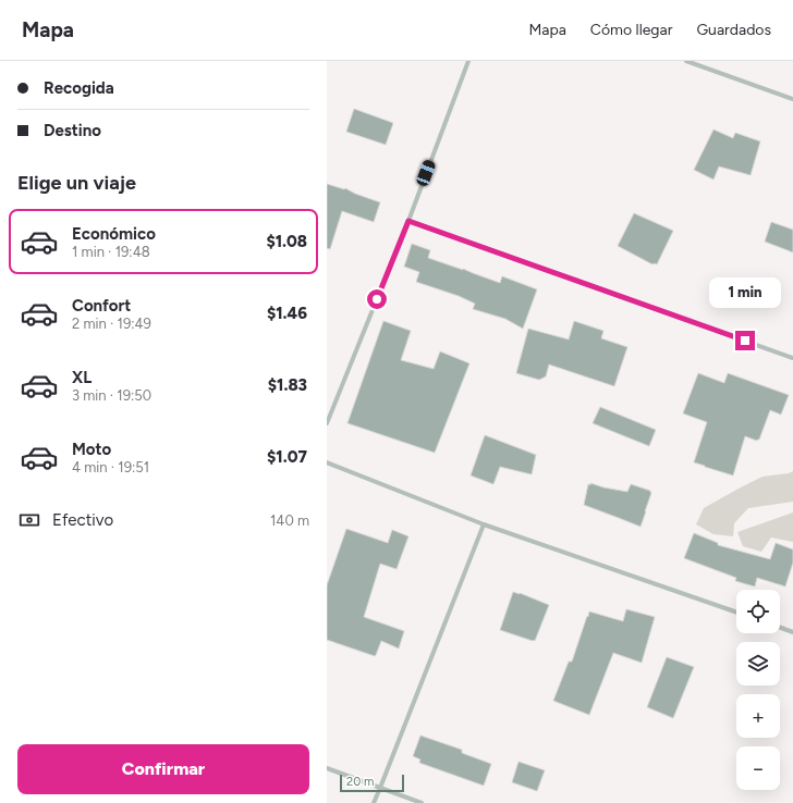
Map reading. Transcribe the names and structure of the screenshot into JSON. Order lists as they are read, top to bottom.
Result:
{
  "scale_bar": "20 m",
  "page": {
    "header": "Mapa",
    "nav": ["Mapa", "Cómo llegar", "Guardados"],
    "banner": ["Recogida", "Destino"],
    "heading": "Elige un viaje",
    "list": [
      {
        "name": "Económico",
        "note": "1 min · 19:48",
        "value": "$1.08"
      },
      {
        "name": "Confort",
        "note": "2 min · 19:49",
        "value": "$1.46"
      },
      {
        "name": "XL",
        "note": "3 min · 19:50",
        "value": "$1.83"
      },
      {
        "name": "Moto",
        "note": "4 min · 19:51",
        "value": "$1.07"
      }
    ],
    "bubble": "1 min",
    "pay": ["Efectivo", "140 m"],
    "map_buttons": ["+", "−"],
    "buttons": "Confirmar",
    "scale": "20 m"
  }
}
